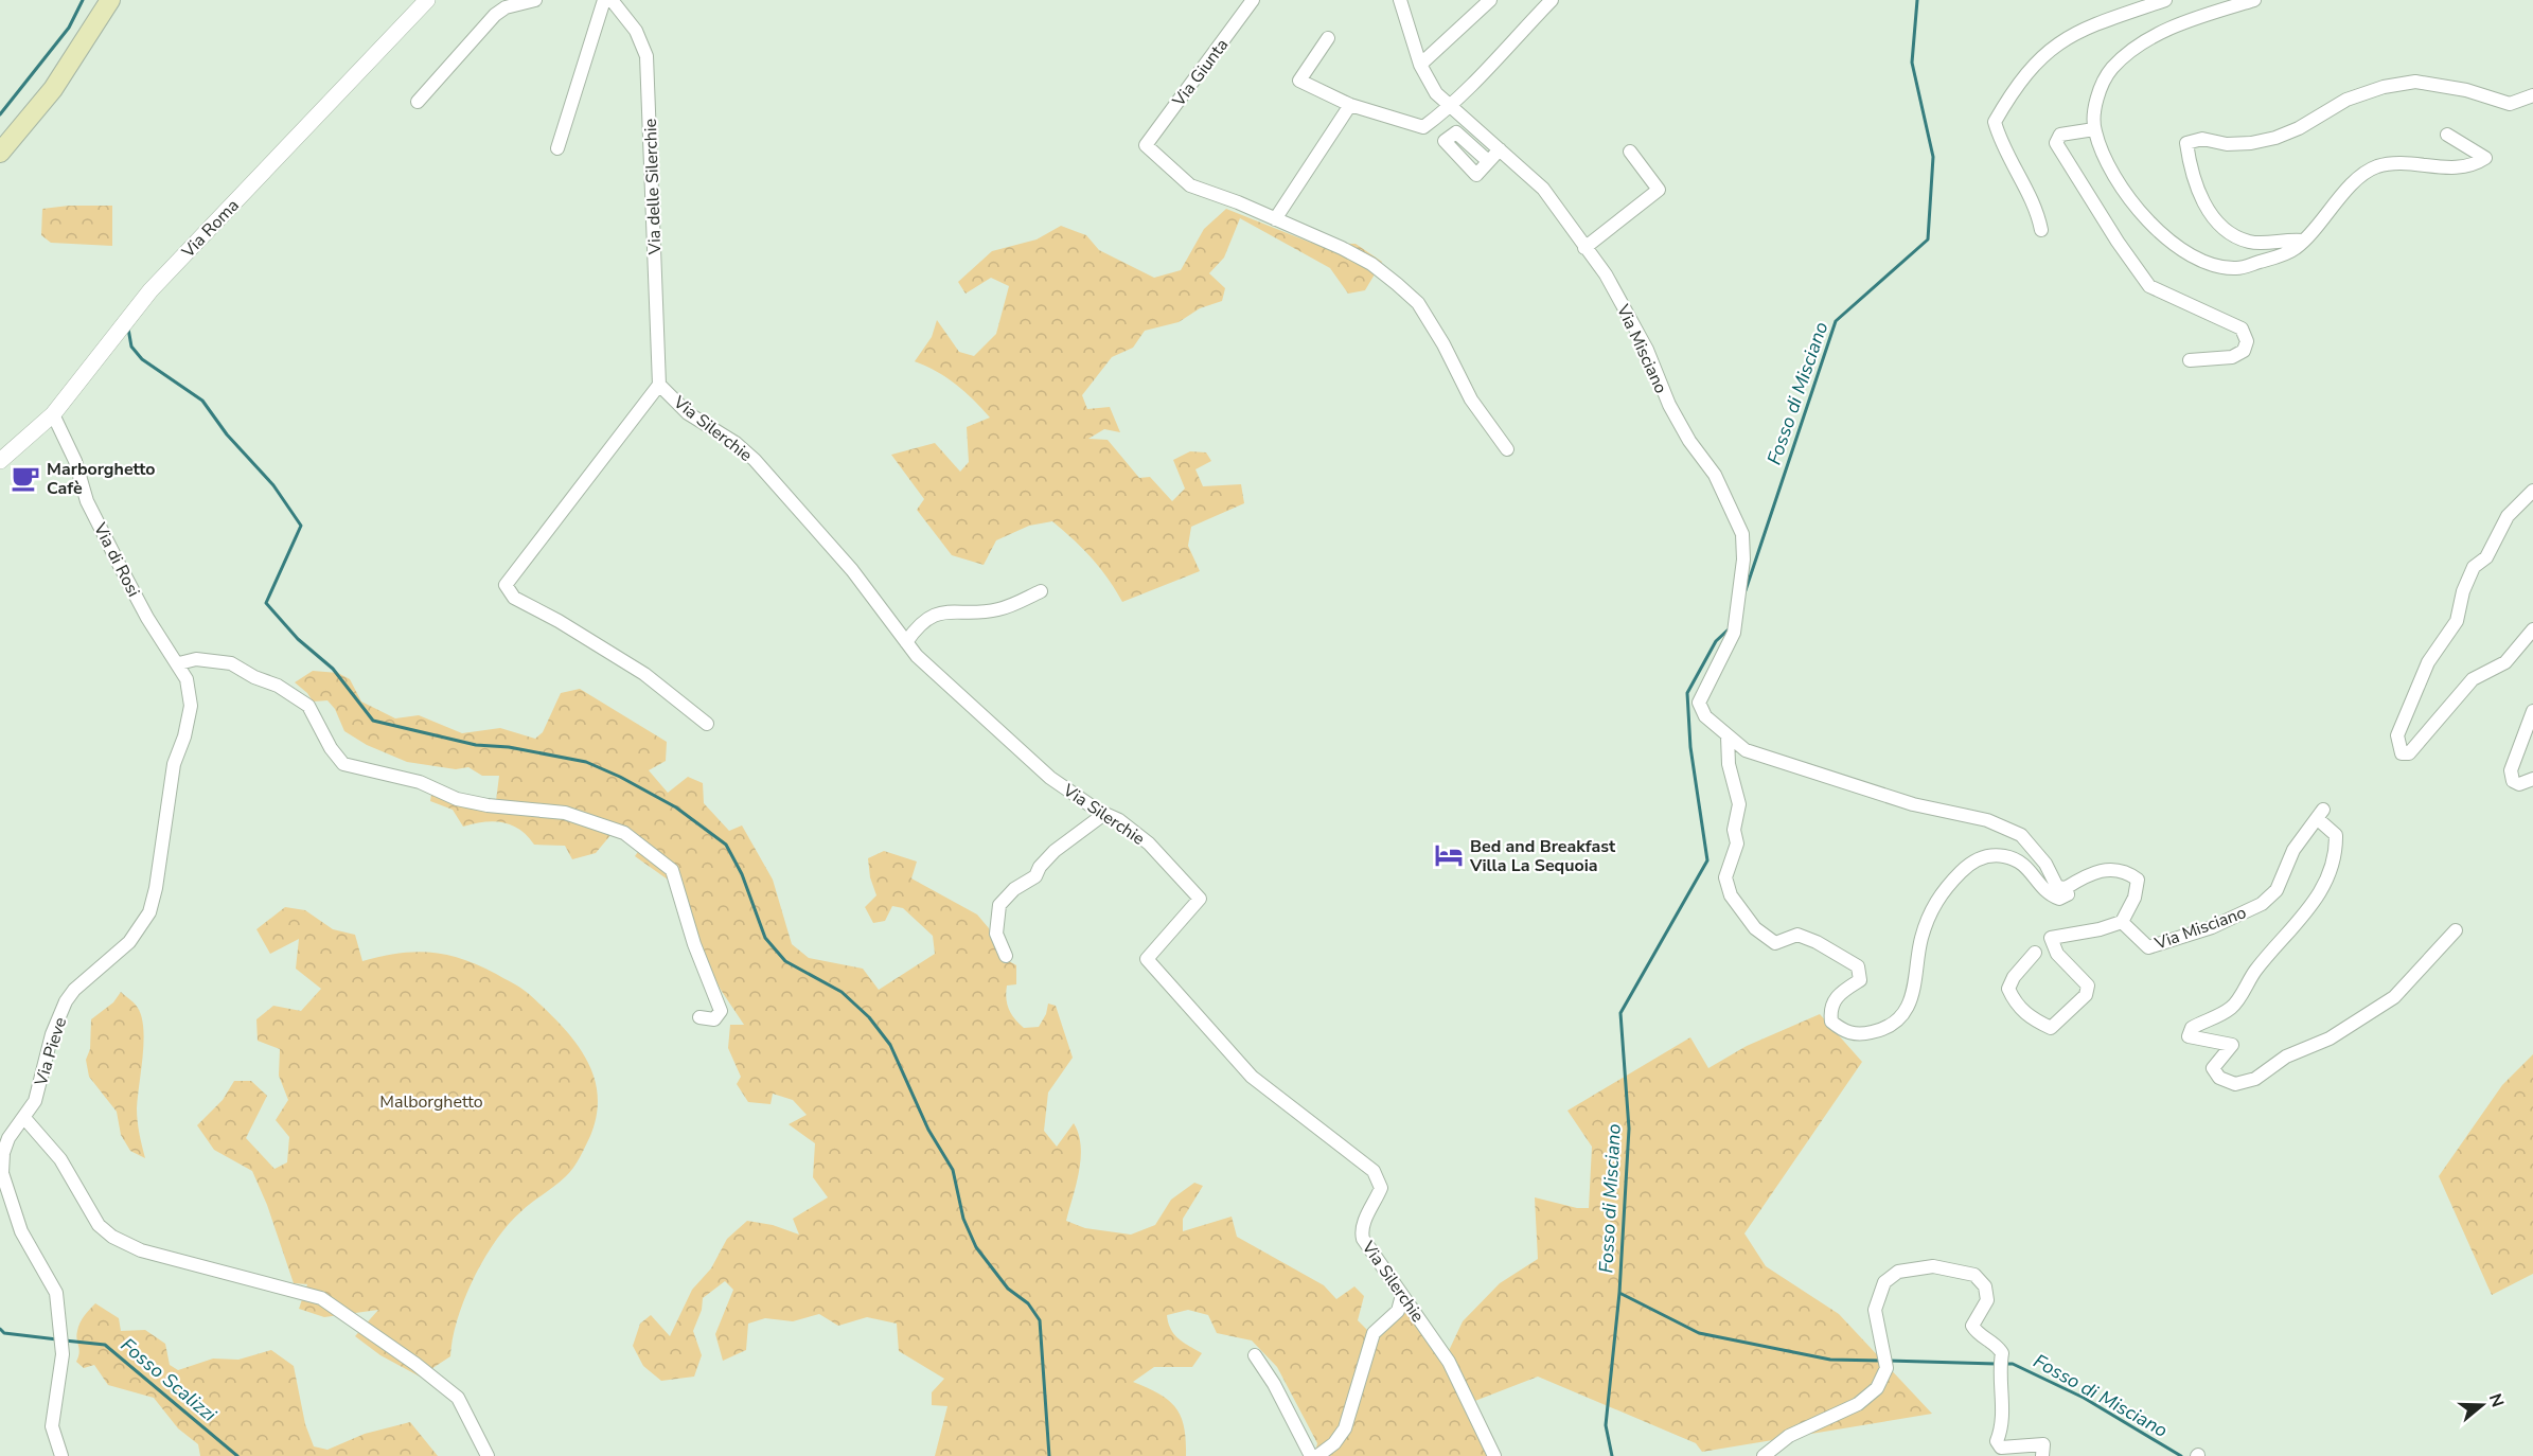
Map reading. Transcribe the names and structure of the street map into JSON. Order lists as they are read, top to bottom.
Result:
{
  "streets": {
    "street": [
      "Via Giunta",
      "Via delle Silerchie",
      "Via Roma",
      "Via Misciano",
      "Via Silerchie",
      "Via di Rosi",
      "Via Pieve"
    ]
  },
  "crossings": [
    ["Via delle Silerchie", "Via Silerchie"],
    ["Via Roma", "Via di Rosi"],
    ["Via di Rosi", "Via Pieve"]
  ],
  "water": ["Fosso di Misciano", "Fosso Scalizzi"],
  "parks": ["Malborghetto"],
  "places": {
    "cafe": ["Marborghetto Cafè"],
    "hotel": ["Bed and Breakfast Villa La Sequoia"]
  },
  "north": "right"
}
